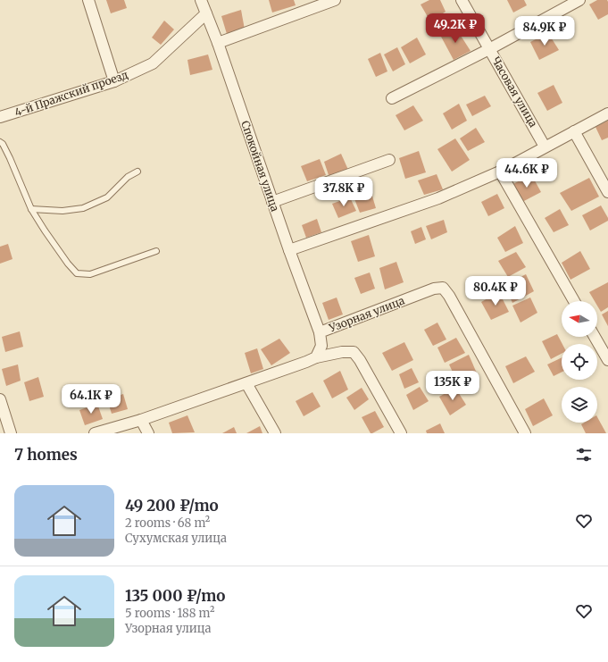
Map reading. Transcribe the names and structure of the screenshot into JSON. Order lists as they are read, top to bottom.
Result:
{
  "streets": {
    "street": [
      "Часовая улица",
      "4-й Пражский проезд",
      "Спокойная улица",
      "Узорная улица"
    ]
  },
  "crossings": [
    ["4-й Пражский проезд", "Спокойная улица"],
    ["Спокойная улица", "Узорная улица"]
  ],
  "north": "left",
  "page": {
    "price": [
      "49.2K ₽",
      "84.9K ₽",
      "44.6K ₽",
      "37.8K ₽",
      "80.4K ₽",
      "135K ₽",
      "64.1K ₽"
    ],
    "heading": "7 homes",
    "list": [
      {
        "name": "49 200 ₽/mo",
        "note": "2 rooms · 68 m² · Сухумская улица"
      },
      {
        "name": "135 000 ₽/mo",
        "note": "5 rooms · 188 m² · Узорная улица"
      }
    ]
  }
}
